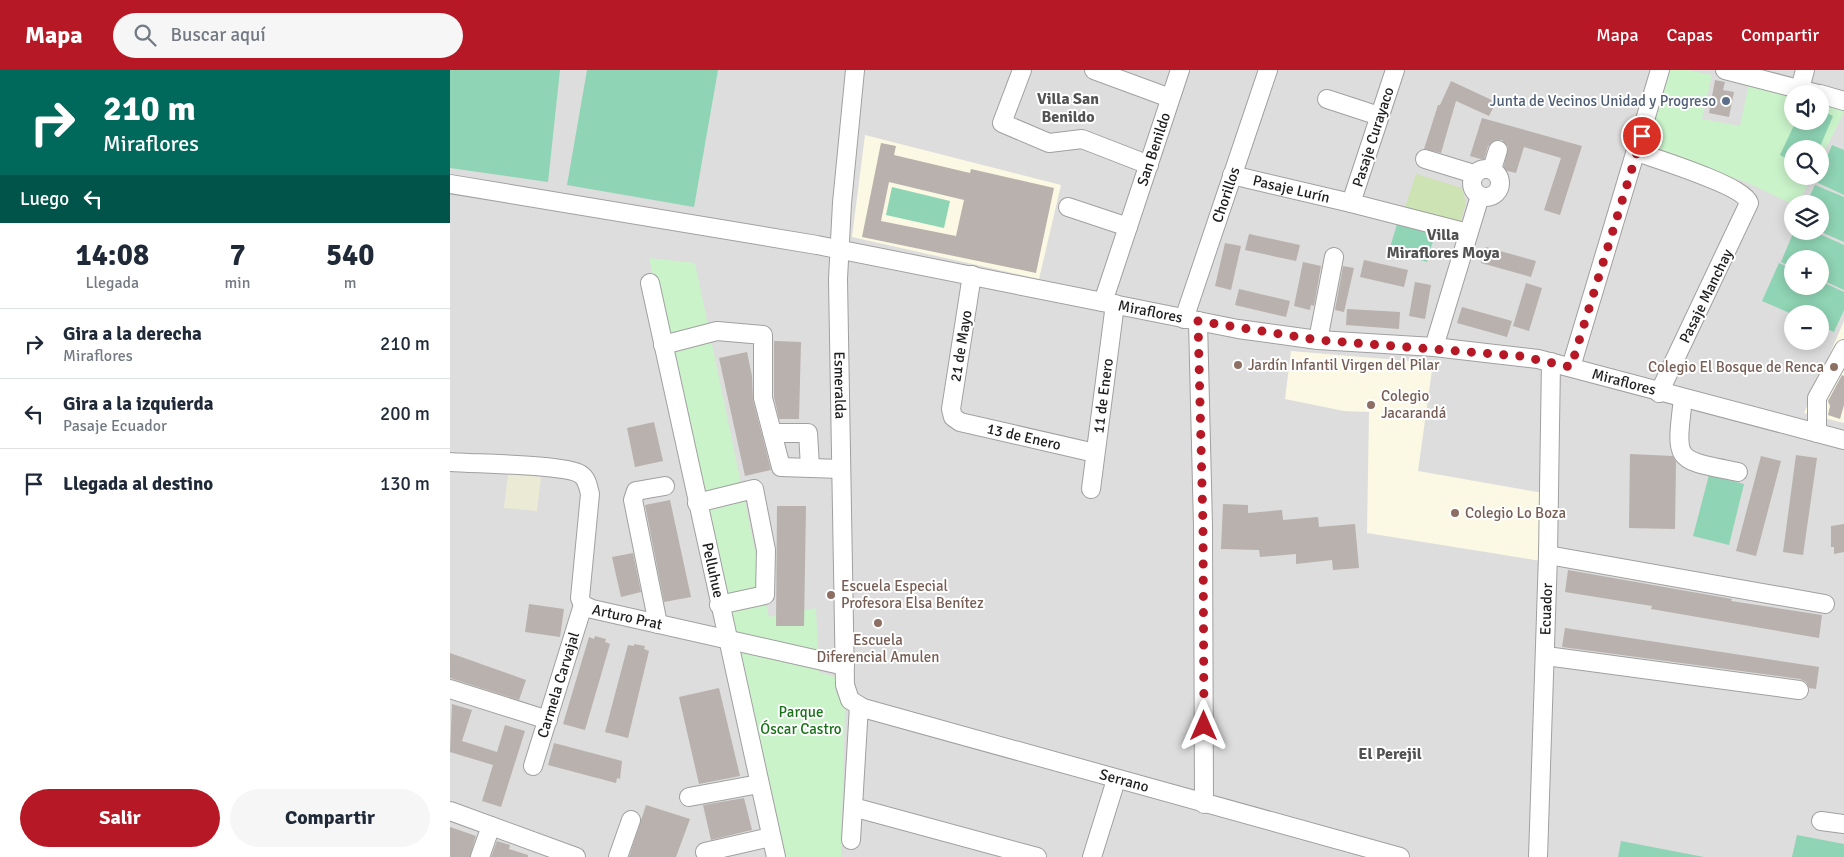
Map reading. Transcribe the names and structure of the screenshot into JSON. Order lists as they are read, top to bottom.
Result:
{
  "streets": {
    "street": [
      "Pasaje Curayaco",
      "San Benildo",
      "Pasaje Lurín",
      "Chorillos",
      "Pasaje Manchay",
      "Miraflores",
      "21 de Mayo",
      "Esmeralda",
      "11 de Enero",
      "13 de Enero",
      "Pelluhue",
      "Ecuador",
      "Arturo Prat",
      "Carmela Carvajal",
      "Serrano"
    ]
  },
  "crossings": [
    ["Pasaje Curayaco", "Pasaje Lurín"],
    ["San Benildo", "Miraflores"],
    ["San Benildo", "11 de Enero"],
    ["Pasaje Lurín", "Chorillos"],
    ["Chorillos", "Miraflores"],
    ["Chorillos", "Serrano"],
    ["Pasaje Manchay", "Miraflores"],
    ["Miraflores", "21 de Mayo"],
    ["Miraflores", "Esmeralda"],
    ["Miraflores", "11 de Enero"],
    ["Miraflores", "Ecuador"],
    ["21 de Mayo", "13 de Enero"],
    ["Esmeralda", "Arturo Prat"],
    ["Esmeralda", "Serrano"],
    ["11 de Enero", "13 de Enero"],
    ["Pelluhue", "Arturo Prat"],
    ["Arturo Prat", "Carmela Carvajal"]
  ],
  "districts": ["Villa San Benildo", "Villa Miraflores Moya", "El Perejil"],
  "parks": ["Parque Óscar Castro"],
  "places": [
    "Junta de Vecinos Unidad y Progreso",
    "Jardín Infantil Virgen del Pilar",
    "Colegio El Bosque de Renca",
    "Colegio Jacarandá",
    "Colegio Lo Boza",
    "Escuela Especial Profesora Elsa Benítez",
    "Escuela Diferencial Amulen"
  ],
  "page": {
    "header": "Mapa",
    "search": "Buscar aquí",
    "nav": ["Mapa", "Capas", "Compartir"],
    "turn": ["210 m", "Miraflores"],
    "map_buttons": ["+", "−"],
    "then": "Luego",
    "eta": [
      "14:08",
      "Llegada",
      "7",
      "min",
      "540",
      "m"
    ],
    "list": [
      {
        "name": "Gira a la derecha",
        "note": "Miraflores",
        "value": "210 m"
      },
      {
        "name": "Gira a la izquierda",
        "note": "Pasaje Ecuador",
        "value": "200 m"
      },
      {
        "name": "Llegada al destino",
        "value": "130 m"
      }
    ],
    "buttons": ["Salir", "Compartir"]
  }
}
